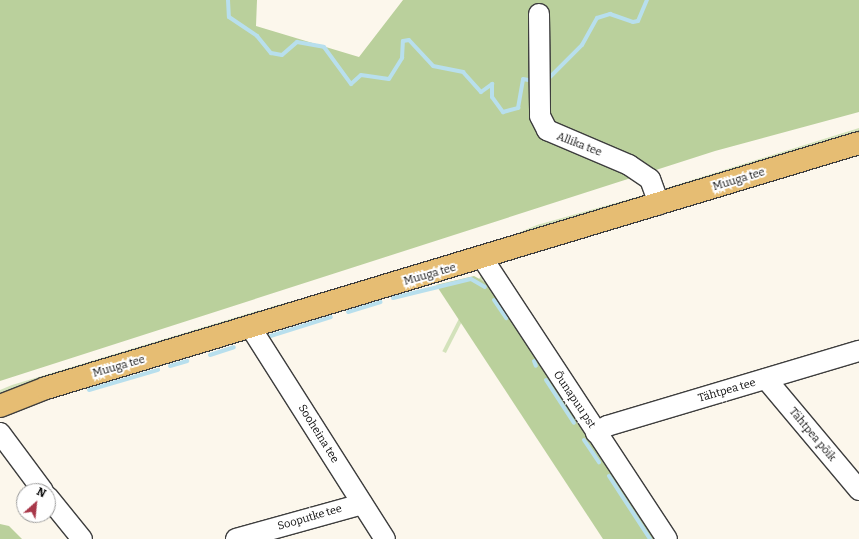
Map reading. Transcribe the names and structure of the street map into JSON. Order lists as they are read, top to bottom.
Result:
{
  "streets": {
    "main road": ["Muuga tee"],
    "street": [
      "Allika tee",
      "Tähtpea tee",
      "Õunapuu pst",
      "Sooheina tee",
      "Tähtpea põik",
      "Sooputke tee"
    ]
  },
  "crossings": [
    ["Allika tee", "Muuga tee"],
    ["Muuga tee", "Õunapuu pst"],
    ["Muuga tee", "Sooheina tee"],
    ["Tähtpea tee", "Õunapuu pst"],
    ["Tähtpea tee", "Tähtpea põik"],
    ["Sooheina tee", "Sooputke tee"]
  ],
  "north": "top right"
}
